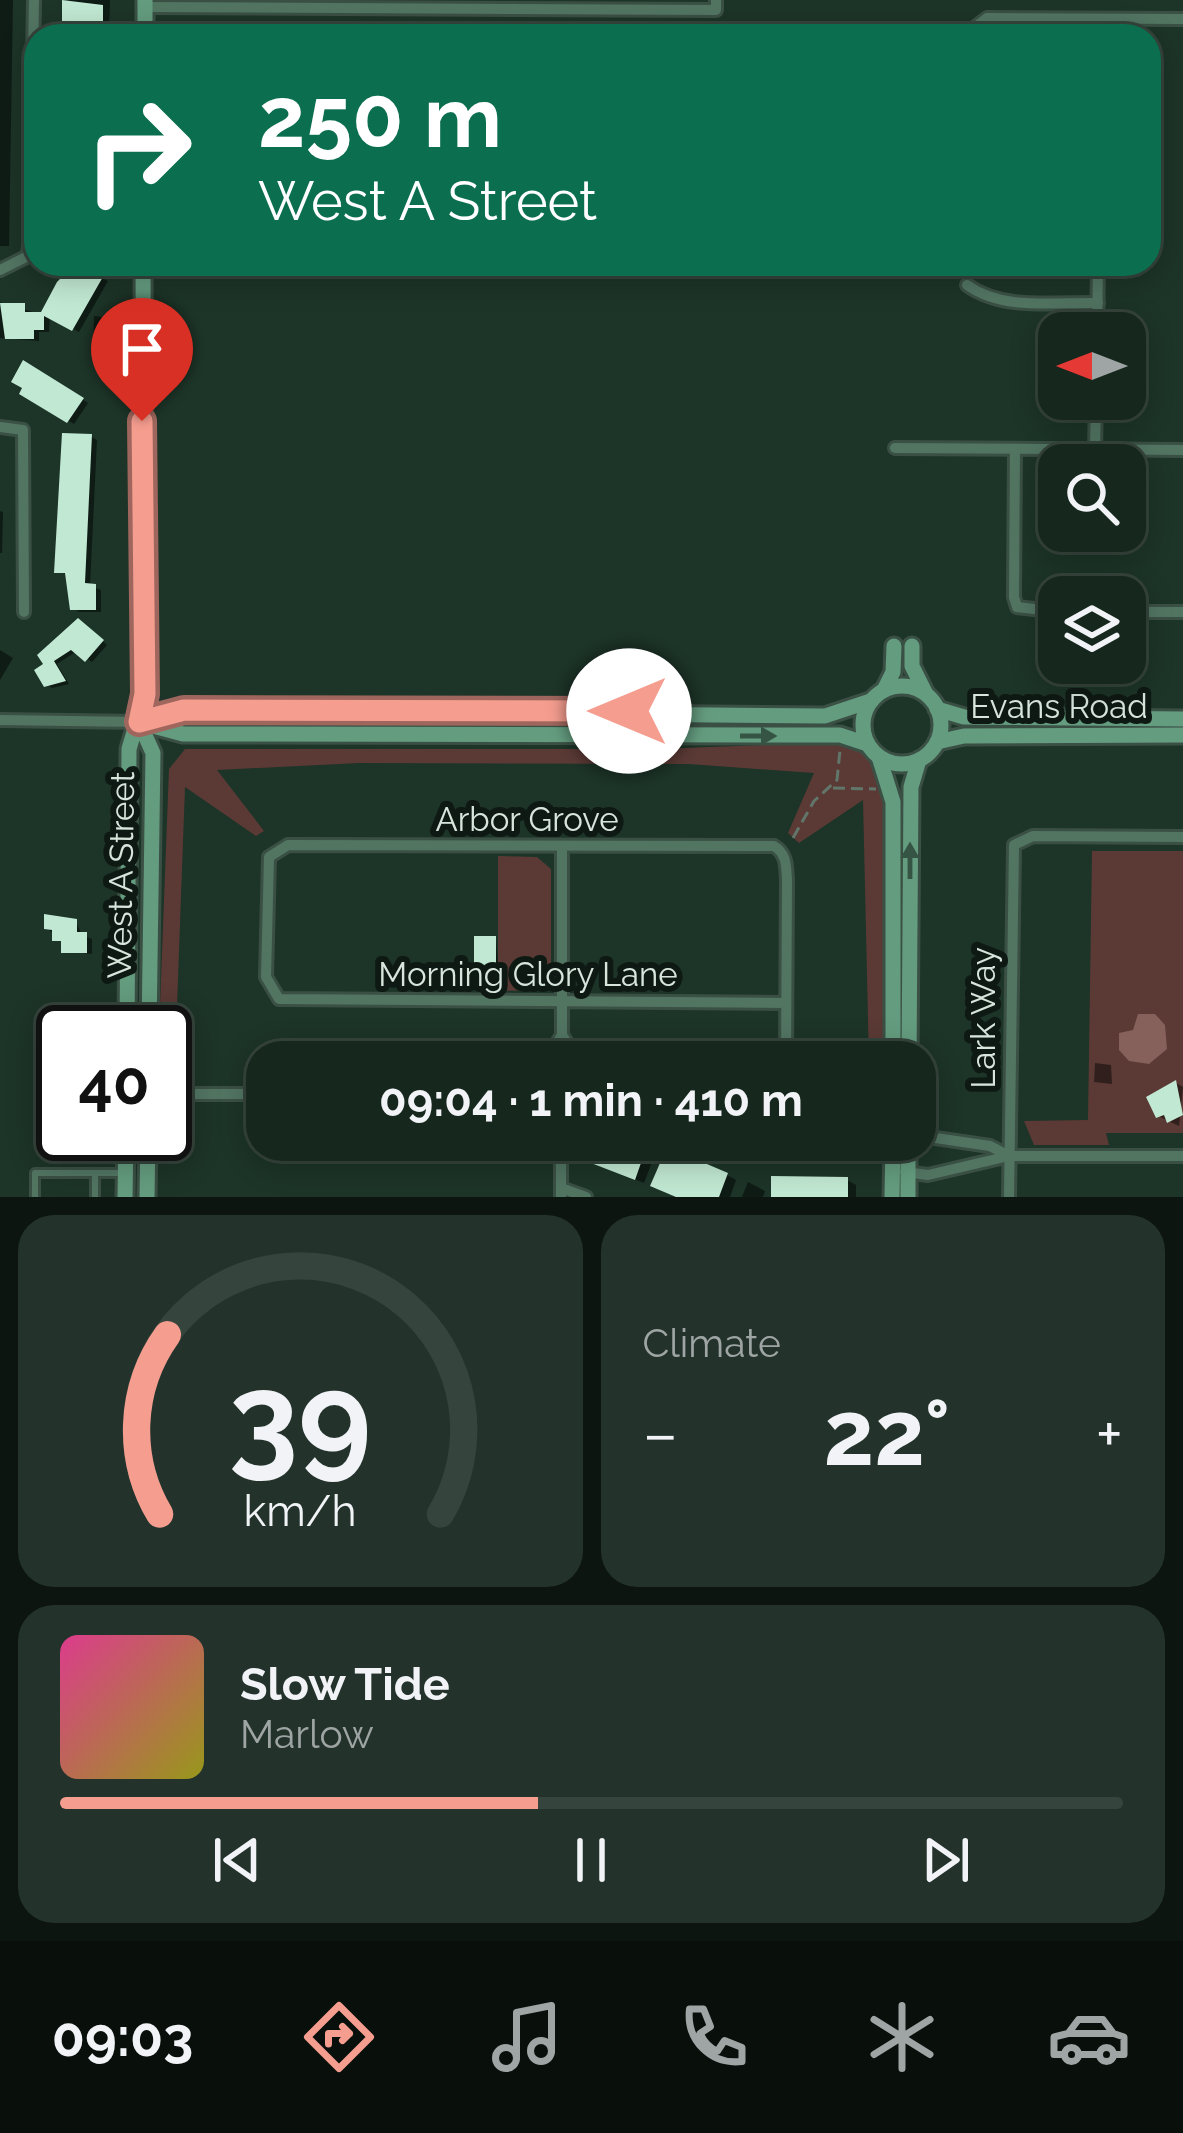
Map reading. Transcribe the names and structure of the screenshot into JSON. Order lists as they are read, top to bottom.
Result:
{
  "streets": {
    "street": [
      "Evans Road",
      "Arbor Grove",
      "West A Street",
      "Morning Glory Lane",
      "Lark Way"
    ]
  },
  "crossings": [
    ["Arbor Grove", "Morning Glory Lane"]
  ],
  "north": "left",
  "page": {
    "turn": ["250 m", "West A Street"],
    "limit": "40",
    "trip": "09:04 · 1 min · 410 m",
    "tile": "Climate",
    "heat": ["−", "22°", "+"],
    "song": ["Slow Tide", "Marlow"],
    "tabs": "09:03",
    "gauge": ["39", "km/h"]
  }
}
